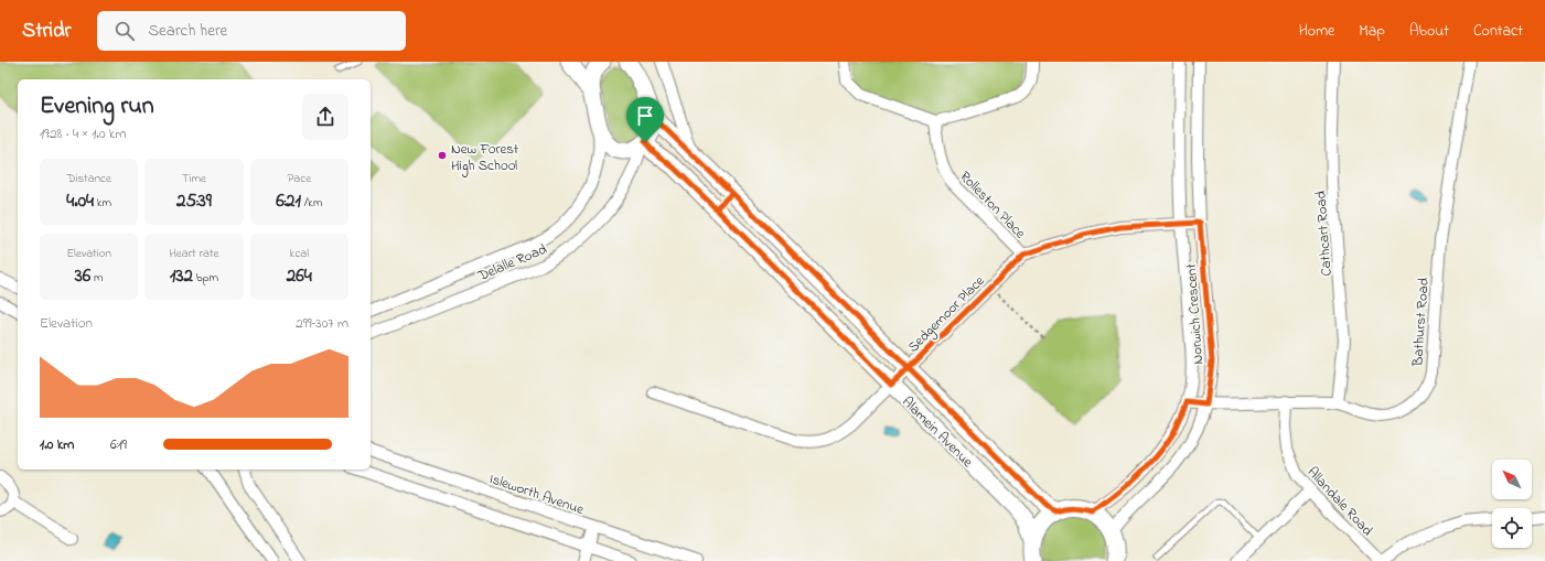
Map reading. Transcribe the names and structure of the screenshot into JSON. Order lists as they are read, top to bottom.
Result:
{
  "streets": {
    "street": [
      "Rolleston Place",
      "Cathcart Road",
      "Delalle Road",
      "Sedgemoor Place",
      "Norwich Crescent",
      "Bathurst Road",
      "Alamein Avenue",
      "Isleworth Avenue",
      "Allandale Road"
    ]
  },
  "crossings": [
    ["Rolleston Place", "Sedgemoor Place"],
    ["Cathcart Road", "Bathurst Road"],
    ["Delalle Road", "Alamein Avenue"],
    ["Sedgemoor Place", "Norwich Crescent"],
    ["Sedgemoor Place", "Alamein Avenue"],
    ["Norwich Crescent", "Bathurst Road"],
    ["Bathurst Road", "Allandale Road"]
  ],
  "places": ["New Forest High School"],
  "north": "top left",
  "page": {
    "header": "Stridr",
    "search": "Search here",
    "nav": [
      "Home",
      "Map",
      "About",
      "Contact"
    ],
    "heading": ["Evening run", "19:28 · 4 × 1.0 km"],
    "stats": [
      ["Distance", "4.04 km"],
      ["Time", "25:39"],
      ["Pace", "6:21 /km"],
      ["Elevation", "36 m"],
      ["Heart rate", "132 bpm"],
      ["kcal", "264"]
    ],
    "chart": ["Elevation", "299–307 m"],
    "list": [
      {
        "name": "1.0 km",
        "note": "6:19"
      }
    ]
  }
}
